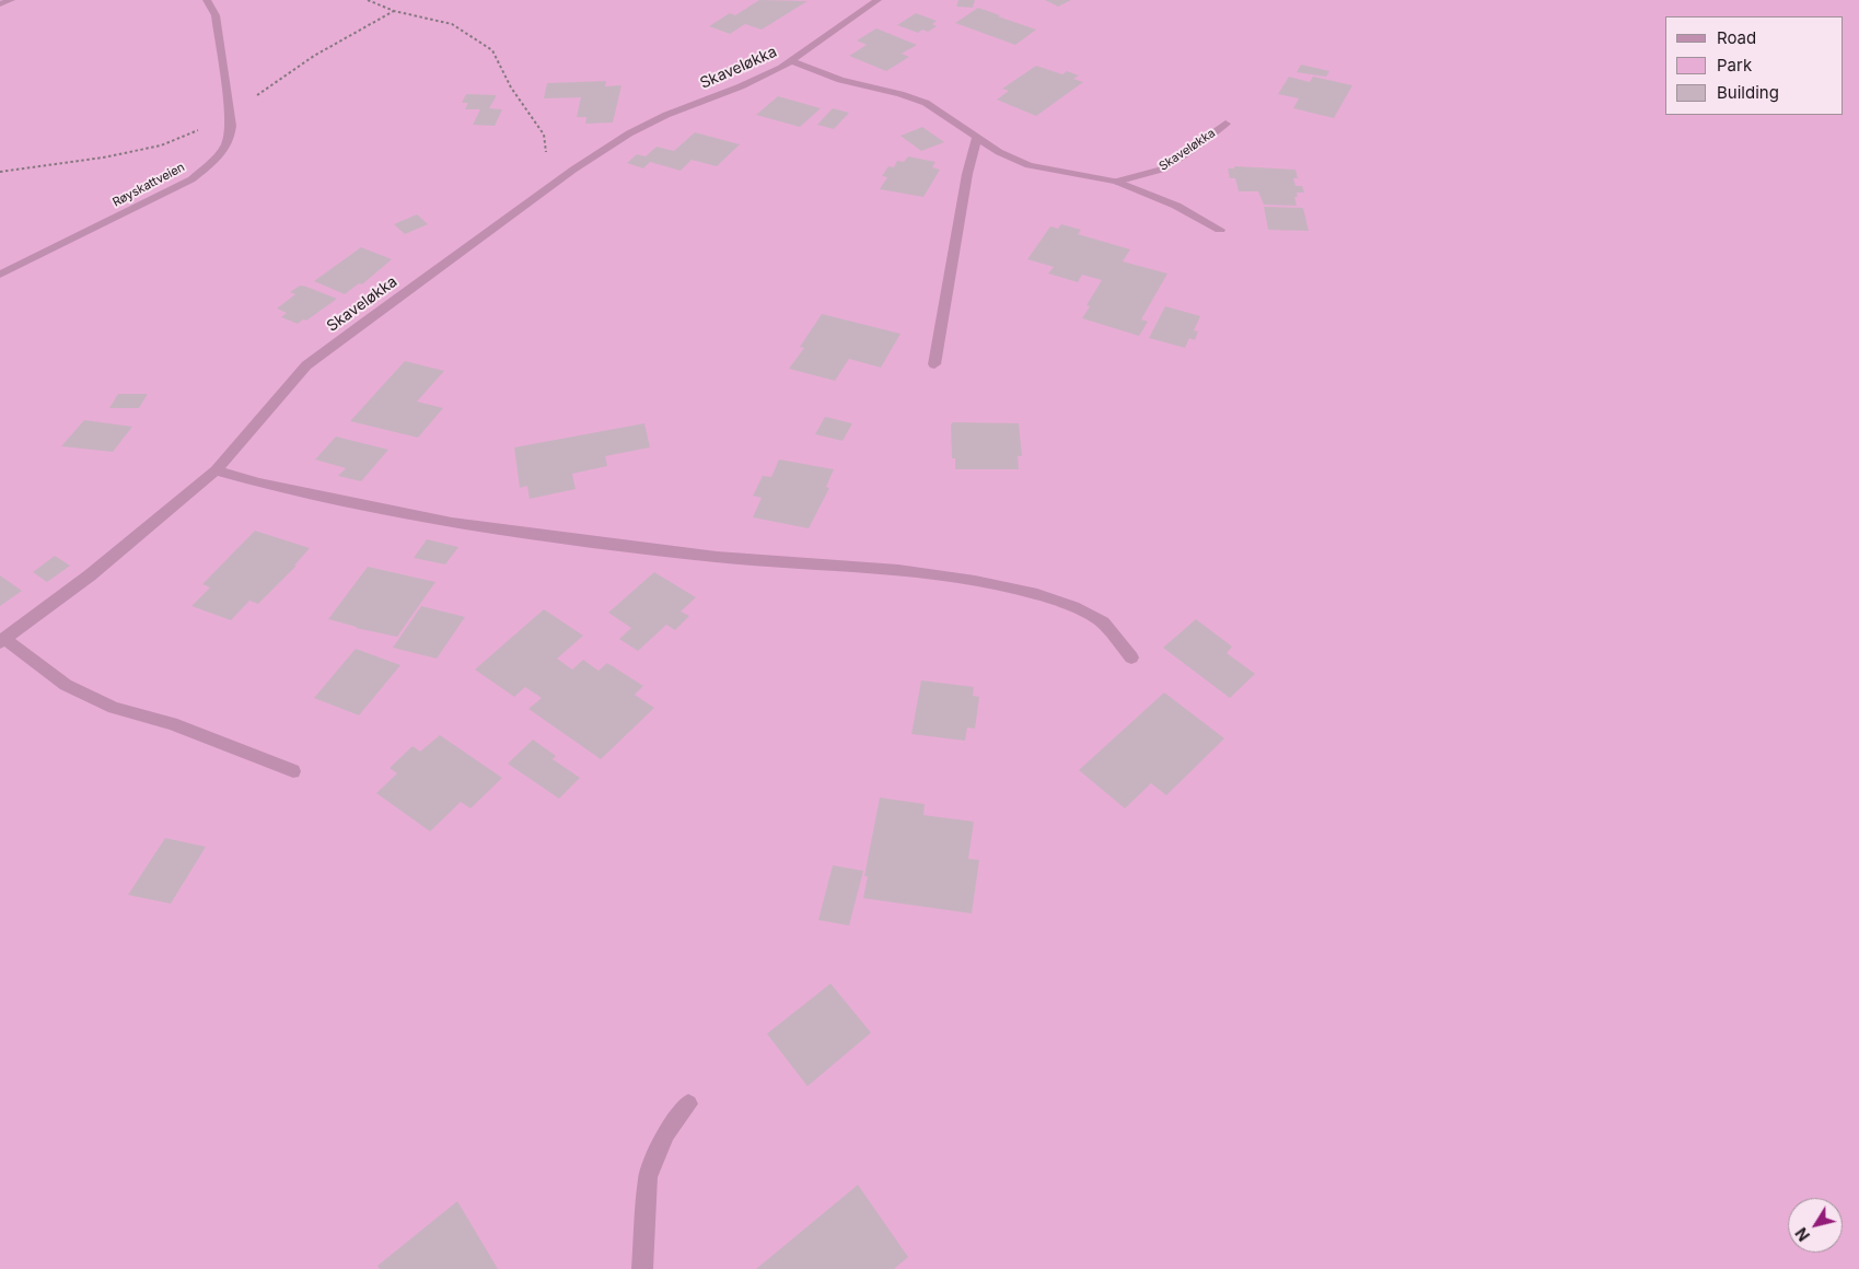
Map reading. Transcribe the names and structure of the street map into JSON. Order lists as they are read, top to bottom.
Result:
{
  "streets": {
    "street": ["Skaveløkka", "Røyskattveien"]
  },
  "legend": ["Road", "Park", "Building"],
  "north": "bottom left"
}
